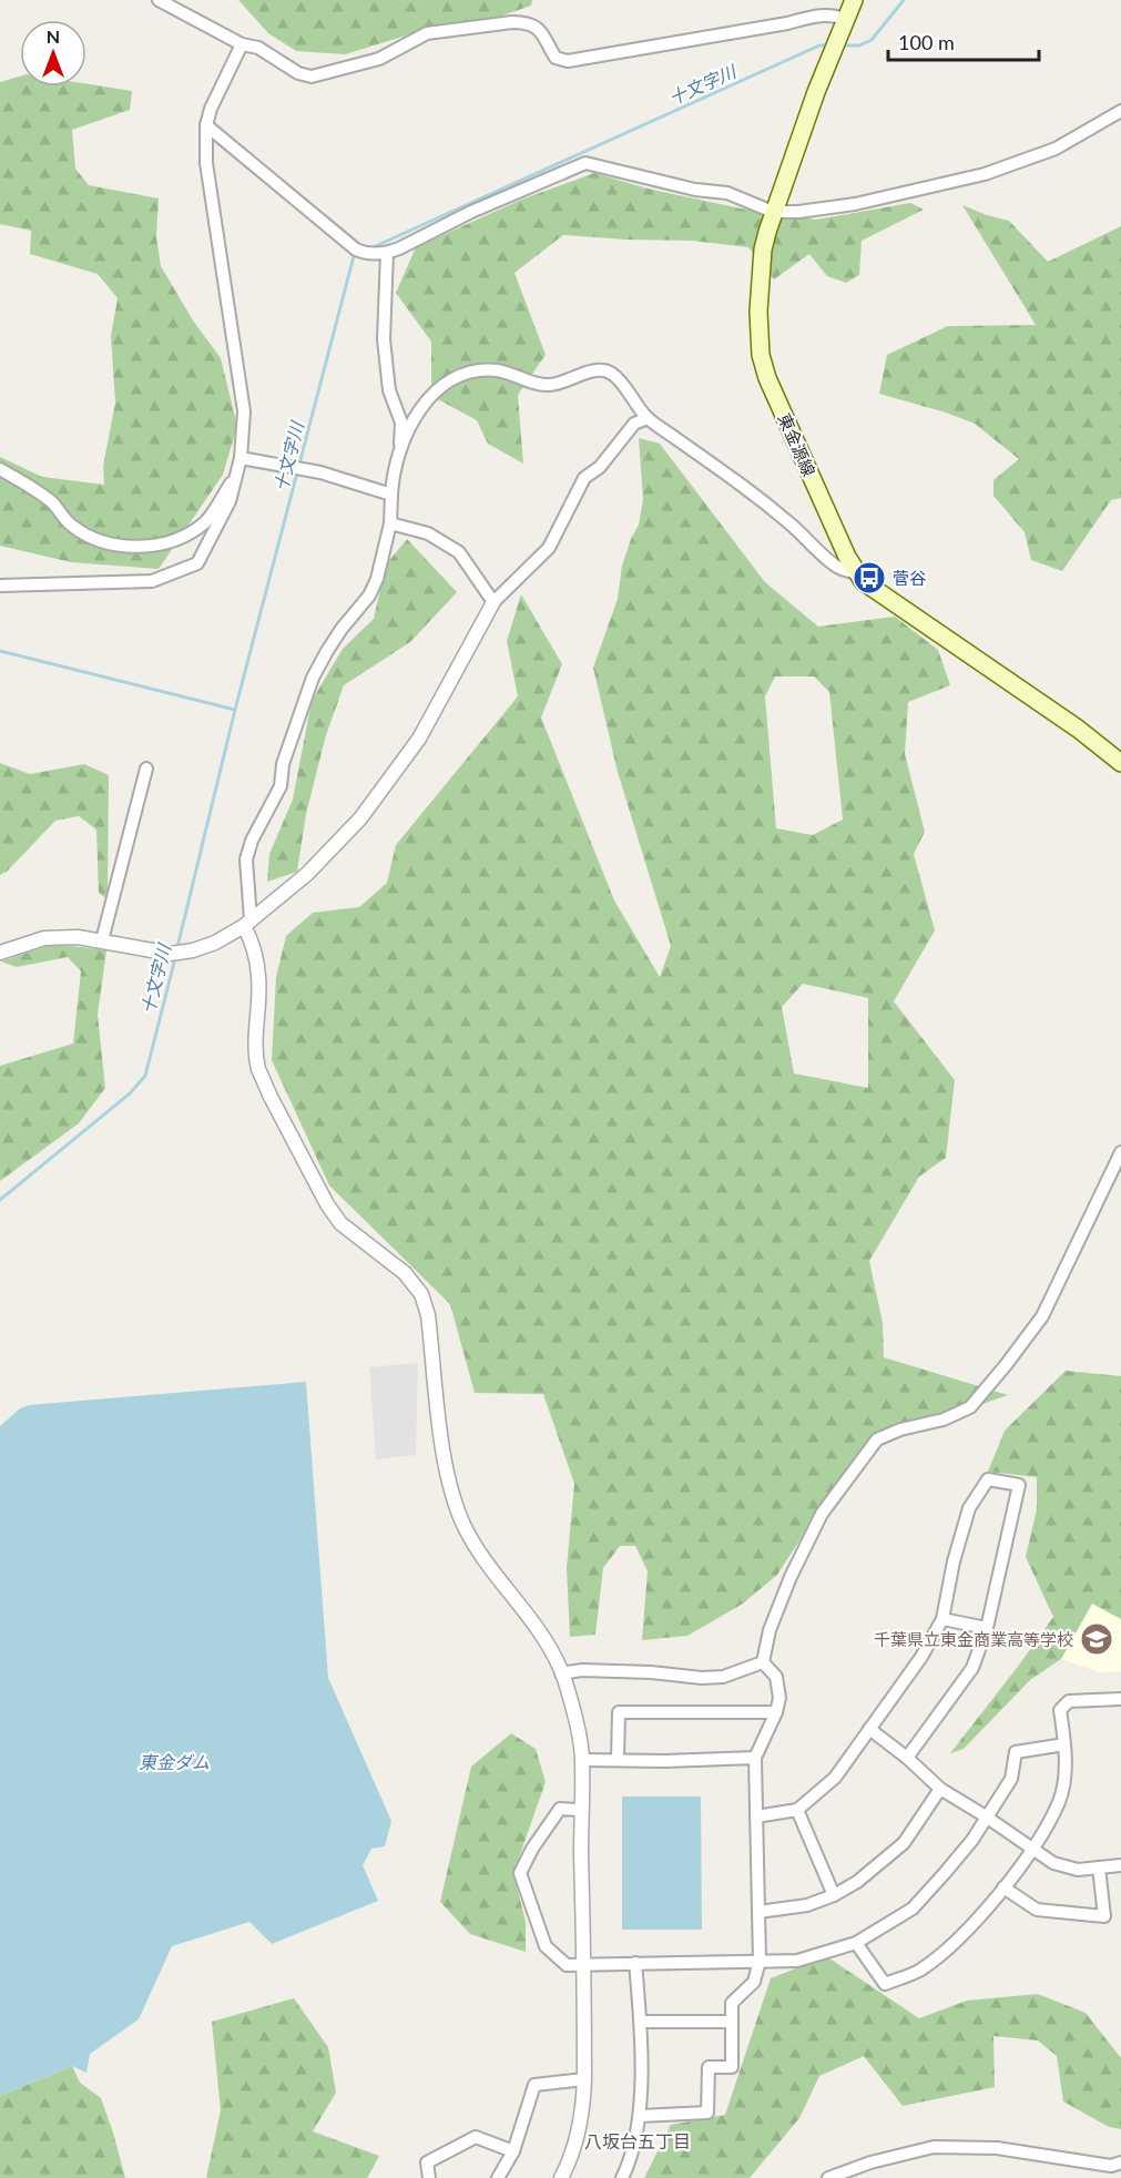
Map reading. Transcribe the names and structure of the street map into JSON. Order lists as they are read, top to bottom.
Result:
{
  "streets": {
    "main road": ["東金源線"]
  },
  "districts": ["八坂台五丁目"],
  "water": ["十文字川", "東金ダム"],
  "places": {
    "bus stop": ["菅谷"],
    "school or university": ["千葉県立東金商業高等学校"]
  },
  "scale_bar": "100 m",
  "north": "top"
}
